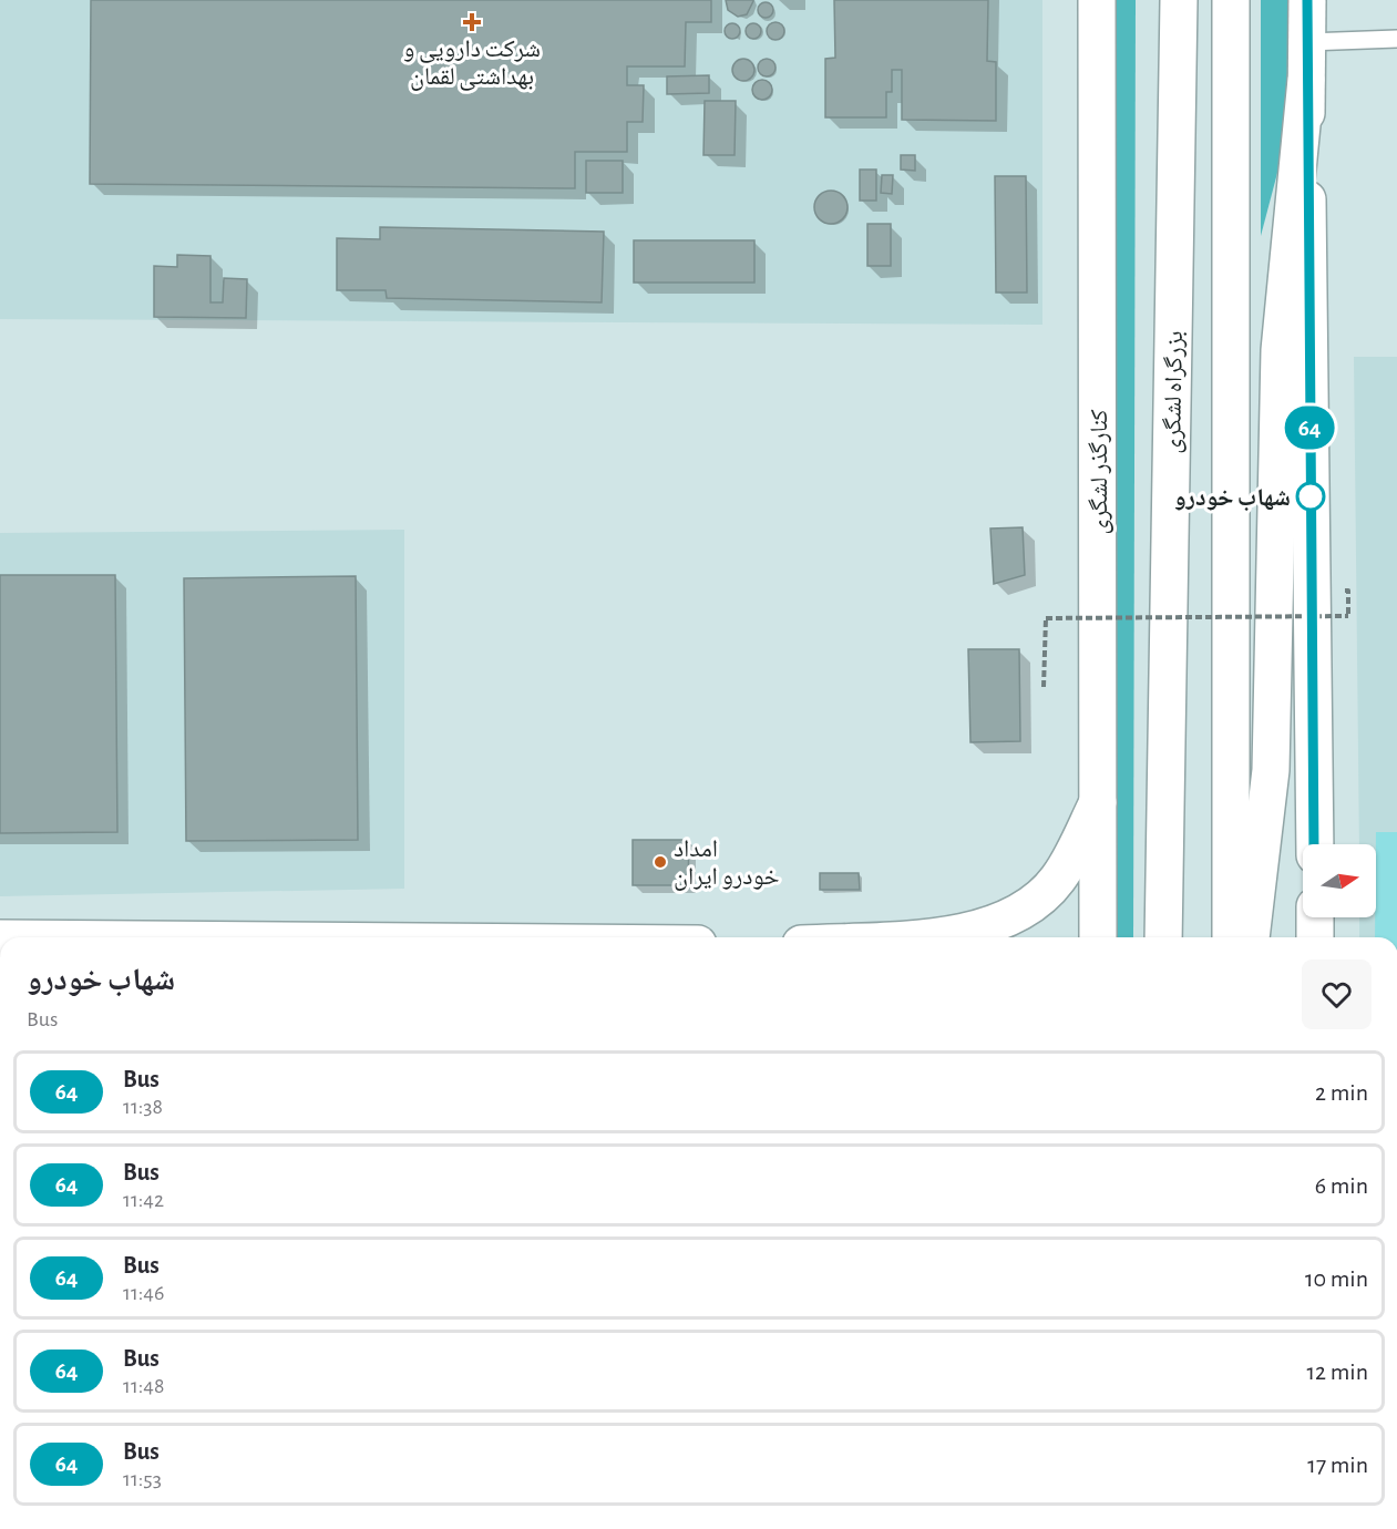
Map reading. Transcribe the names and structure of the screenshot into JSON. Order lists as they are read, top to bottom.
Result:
{
  "streets": {
    "main road": ["بزرگراه لشگری", "کنارگذر لشگری"]
  },
  "places": {
    "health": ["شرکت دارویی و بهداشتی لقمان"],
    "other": ["شهاب خودرو", "امداد خودرو ایران"]
  },
  "lines": ["bus line 64"],
  "north": "right",
  "page": {
    "on_map": "64",
    "heading": ["شهاب خودرو", "Bus"],
    "list": [
      {
        "mark": "64",
        "name": "Bus",
        "note": "11:38",
        "value": "2 min"
      },
      {
        "mark": "64",
        "name": "Bus",
        "note": "11:42",
        "value": "6 min"
      },
      {
        "mark": "64",
        "name": "Bus",
        "note": "11:46",
        "value": "10 min"
      },
      {
        "mark": "64",
        "name": "Bus",
        "note": "11:48",
        "value": "12 min"
      },
      {
        "mark": "64",
        "name": "Bus",
        "note": "11:53",
        "value": "17 min"
      }
    ]
  }
}
